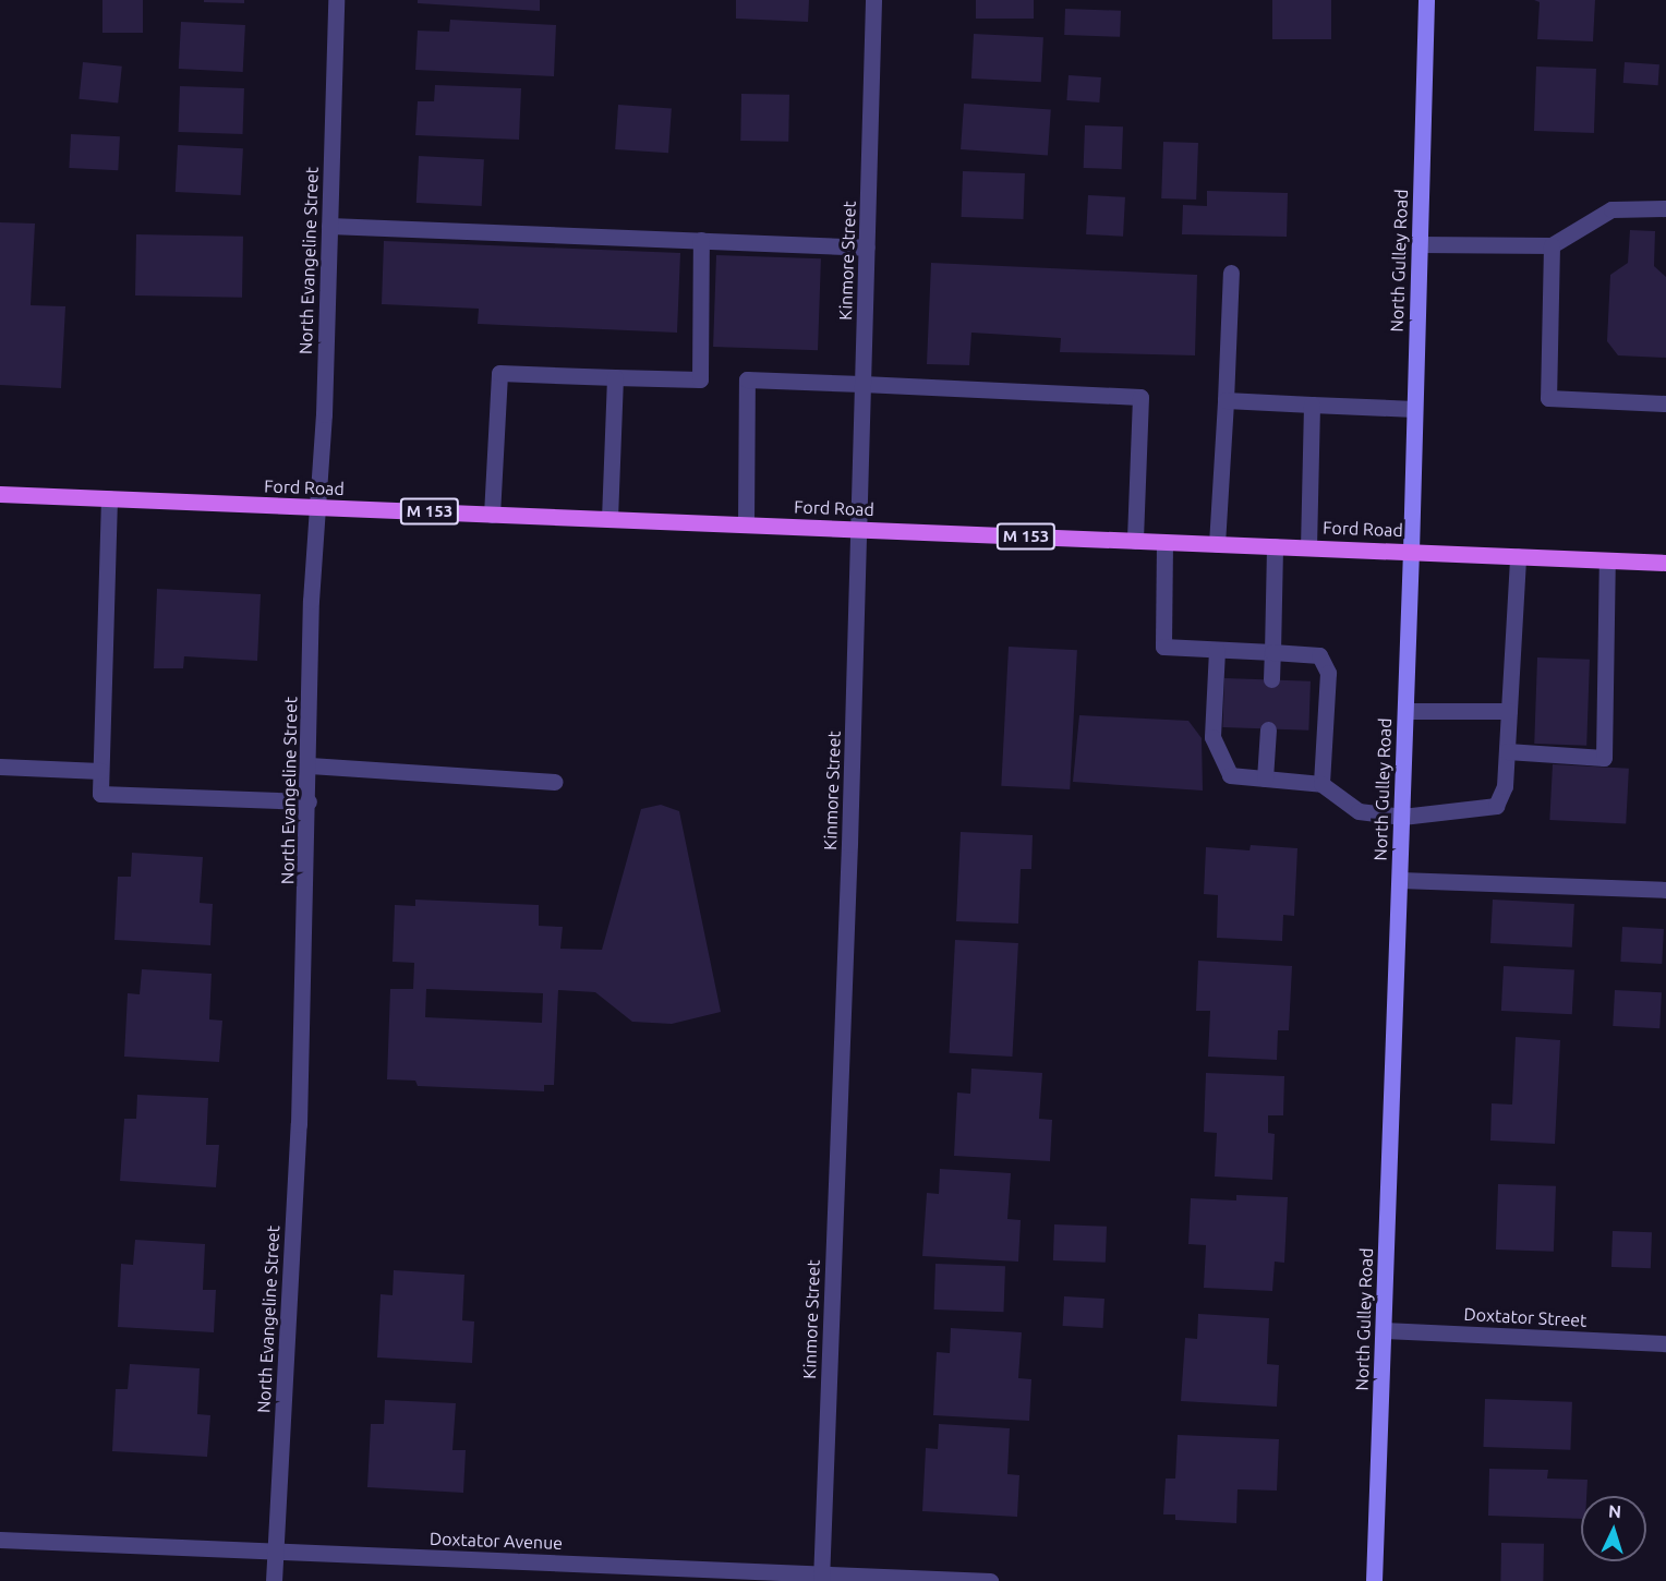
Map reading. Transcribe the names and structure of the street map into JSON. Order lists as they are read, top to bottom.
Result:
{
  "streets": {
    "main road": ["Ford Road", "M 153"],
    "street": [
      "North Evangeline Street",
      "Kinmore Street",
      "North Gulley Road",
      "Doxtator Street",
      "Doxtator Avenue"
    ]
  },
  "crossings": [
    ["North Evangeline Street", "Ford Road"],
    ["North Evangeline Street", "Doxtator Avenue"],
    ["Kinmore Street", "Ford Road"],
    ["Kinmore Street", "Doxtator Avenue"],
    ["North Gulley Road", "Ford Road"],
    ["North Gulley Road", "Doxtator Street"]
  ],
  "north": "top"
}
